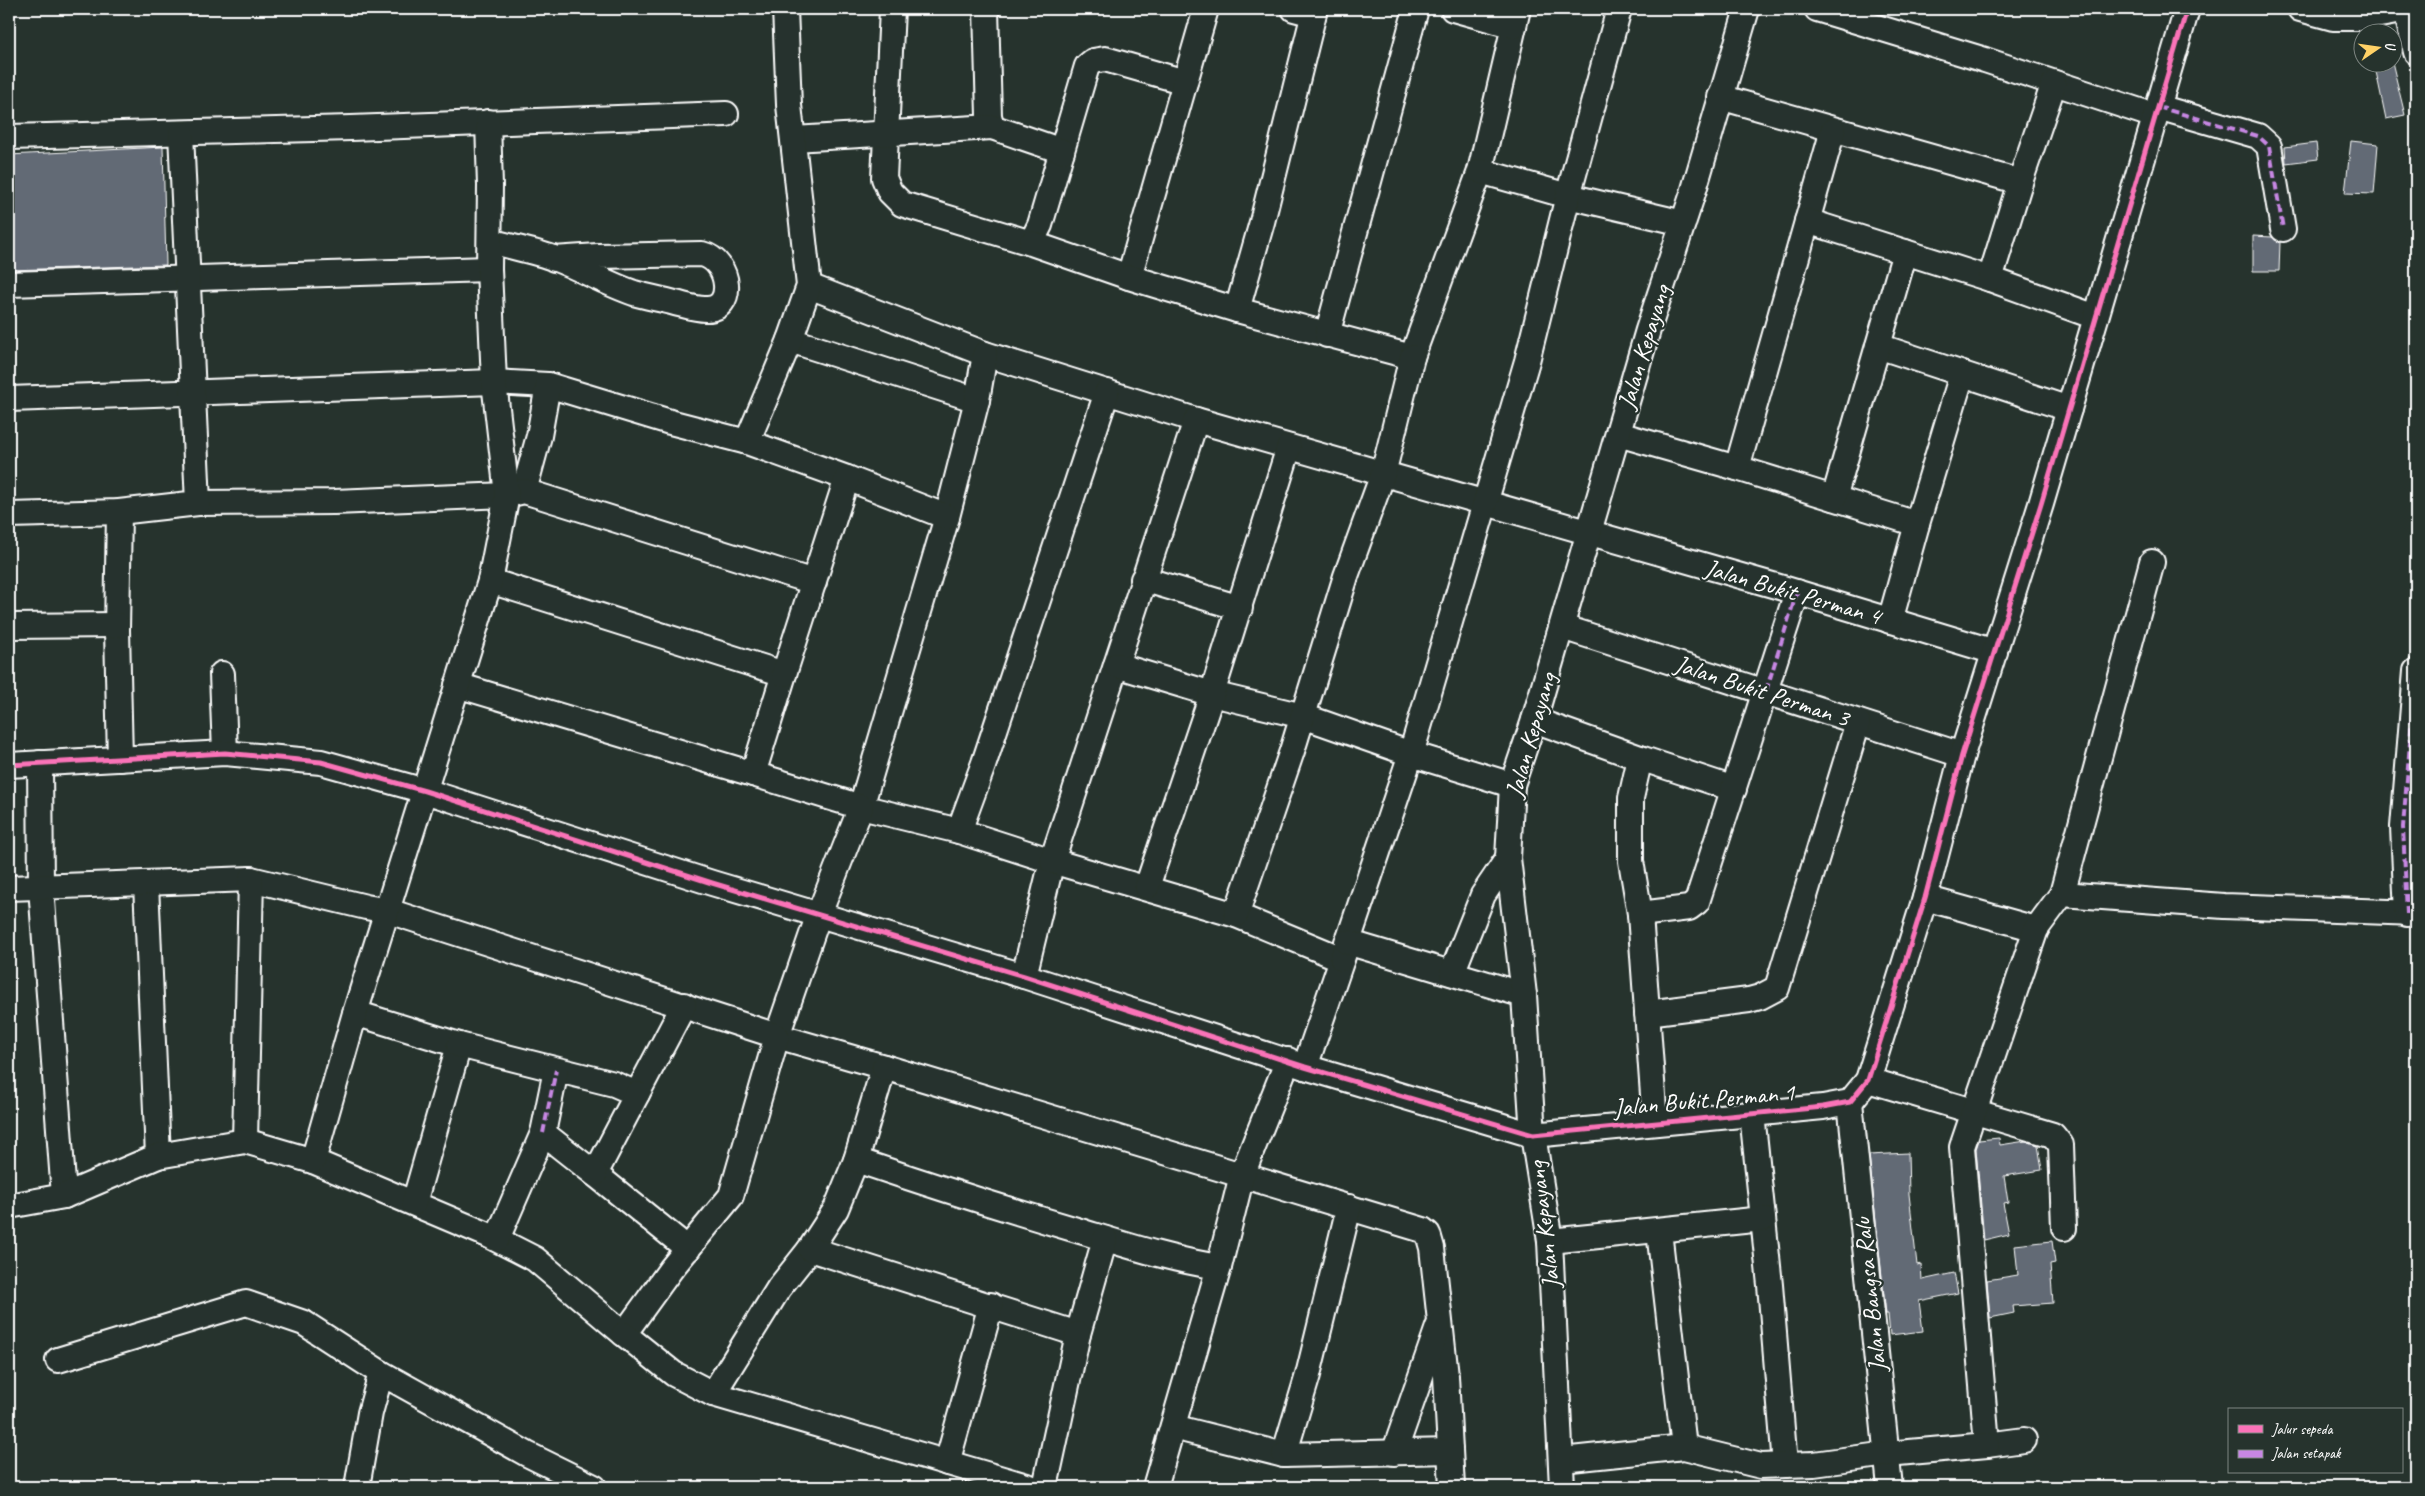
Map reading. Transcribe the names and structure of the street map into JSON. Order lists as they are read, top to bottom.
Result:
{
  "streets": {
    "street": [
      "Jalan Kepayang",
      "Jalan Bukit Perman 4",
      "Jalan Bukit Perman 3",
      "Jalan Bukit Perman 1",
      "Jalan Bangsa Ralu"
    ]
  },
  "crossings": [
    ["Jalan Kepayang", "Jalan Bukit Perman 4"],
    ["Jalan Kepayang", "Jalan Bukit Perman 3"],
    ["Jalan Kepayang", "Jalan Bukit Perman 1"],
    ["Jalan Bukit Perman 1", "Jalan Bangsa Ralu"]
  ],
  "legend": ["Jalur sepeda", "Jalan setapak"],
  "north": "right"
}
